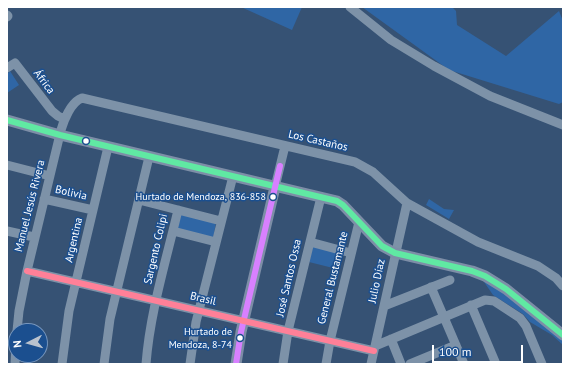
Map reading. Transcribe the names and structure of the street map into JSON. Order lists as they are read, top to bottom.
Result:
{
  "streets": {
    "street": [
      "África",
      "Los Castaños",
      "Bolivia",
      "Manuel Jesús Rivera",
      "Argentina",
      "Sargento Colipi",
      "José Santos Ossa",
      "General Bustamante",
      "Julio Díaz",
      "Brasil"
    ]
  },
  "crossings": [
    ["África", "Los Castaños"],
    ["Los Castaños", "Manuel Jesús Rivera"],
    ["Los Castaños", "Julio Díaz"],
    ["Bolivia", "Manuel Jesús Rivera"],
    ["Bolivia", "Argentina"],
    ["Manuel Jesús Rivera", "Brasil"],
    ["Argentina", "Brasil"],
    ["Sargento Colipi", "Brasil"],
    ["José Santos Ossa", "Brasil"],
    ["General Bustamante", "Brasil"],
    ["Julio Díaz", "Brasil"]
  ],
  "places": ["Hurtado de Mendoza, 836-858", "Hurtado de Mendoza, 8-74"],
  "scale_bar": "100 m",
  "north": "left"
}
